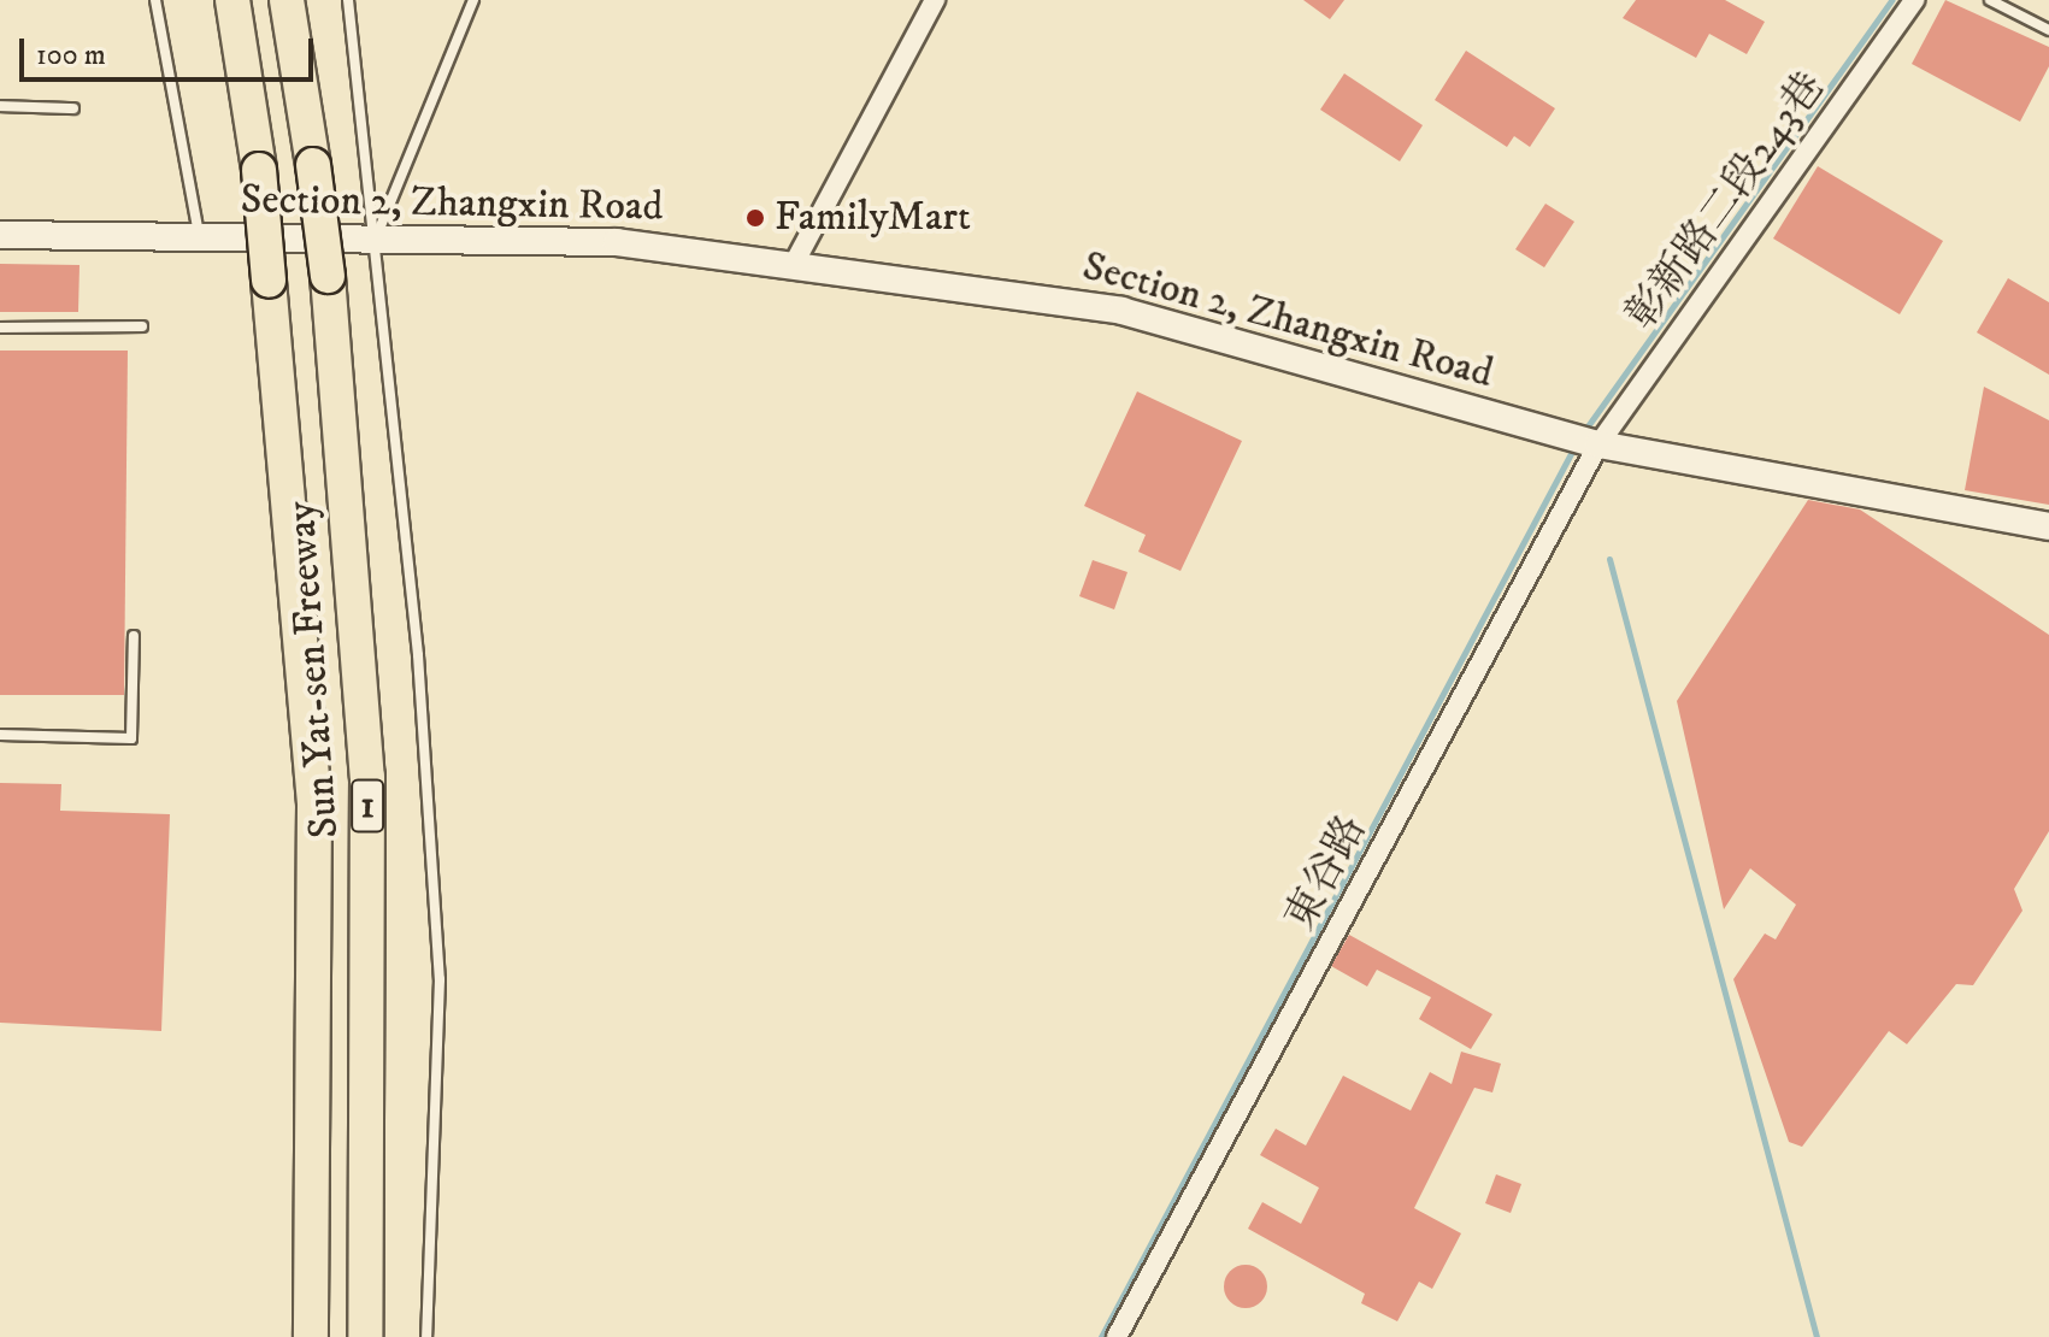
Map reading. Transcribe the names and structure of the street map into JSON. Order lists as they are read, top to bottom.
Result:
{
  "streets": {
    "highway": ["Sun Yat-sen Freeway", "1"],
    "street": ["彰新路二段243巷", "Section 2, Zhangxin Road", "東谷路"]
  },
  "crossings": [
    ["彰新路二段243巷", "Section 2, Zhangxin Road"],
    ["彰新路二段243巷", "東谷路"],
    ["Section 2, Zhangxin Road", "東谷路"]
  ],
  "places": ["FamilyMart"],
  "scale_bar": "100 m"
}
